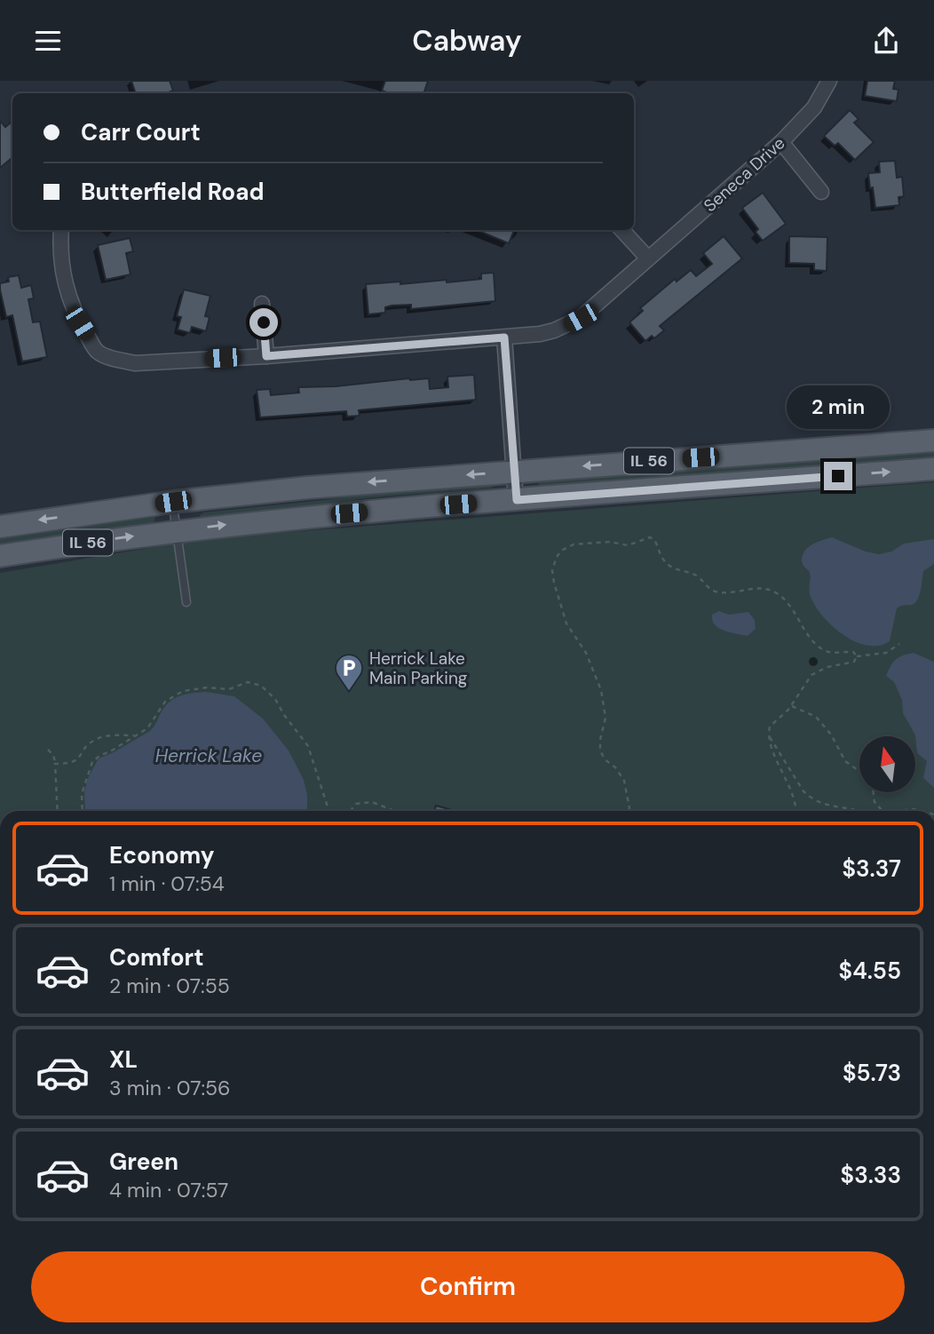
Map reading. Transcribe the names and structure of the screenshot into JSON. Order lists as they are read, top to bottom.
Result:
{
  "streets": {
    "main road": ["IL 56"],
    "street": ["Seneca Drive"]
  },
  "water": ["Herrick Lake"],
  "places": {
    "parking": ["Herrick Lake Main Parking"]
  },
  "north": "top",
  "page": {
    "header": "Cabway",
    "banner": ["Carr Court", "Butterfield Road"],
    "bubble": "2 min",
    "list": [
      {
        "name": "Economy",
        "note": "1 min · 07:54",
        "value": "$3.37"
      },
      {
        "name": "Comfort",
        "note": "2 min · 07:55",
        "value": "$4.55"
      },
      {
        "name": "XL",
        "note": "3 min · 07:56",
        "value": "$5.73"
      },
      {
        "name": "Green",
        "note": "4 min · 07:57",
        "value": "$3.33"
      }
    ],
    "buttons": "Confirm"
  }
}
